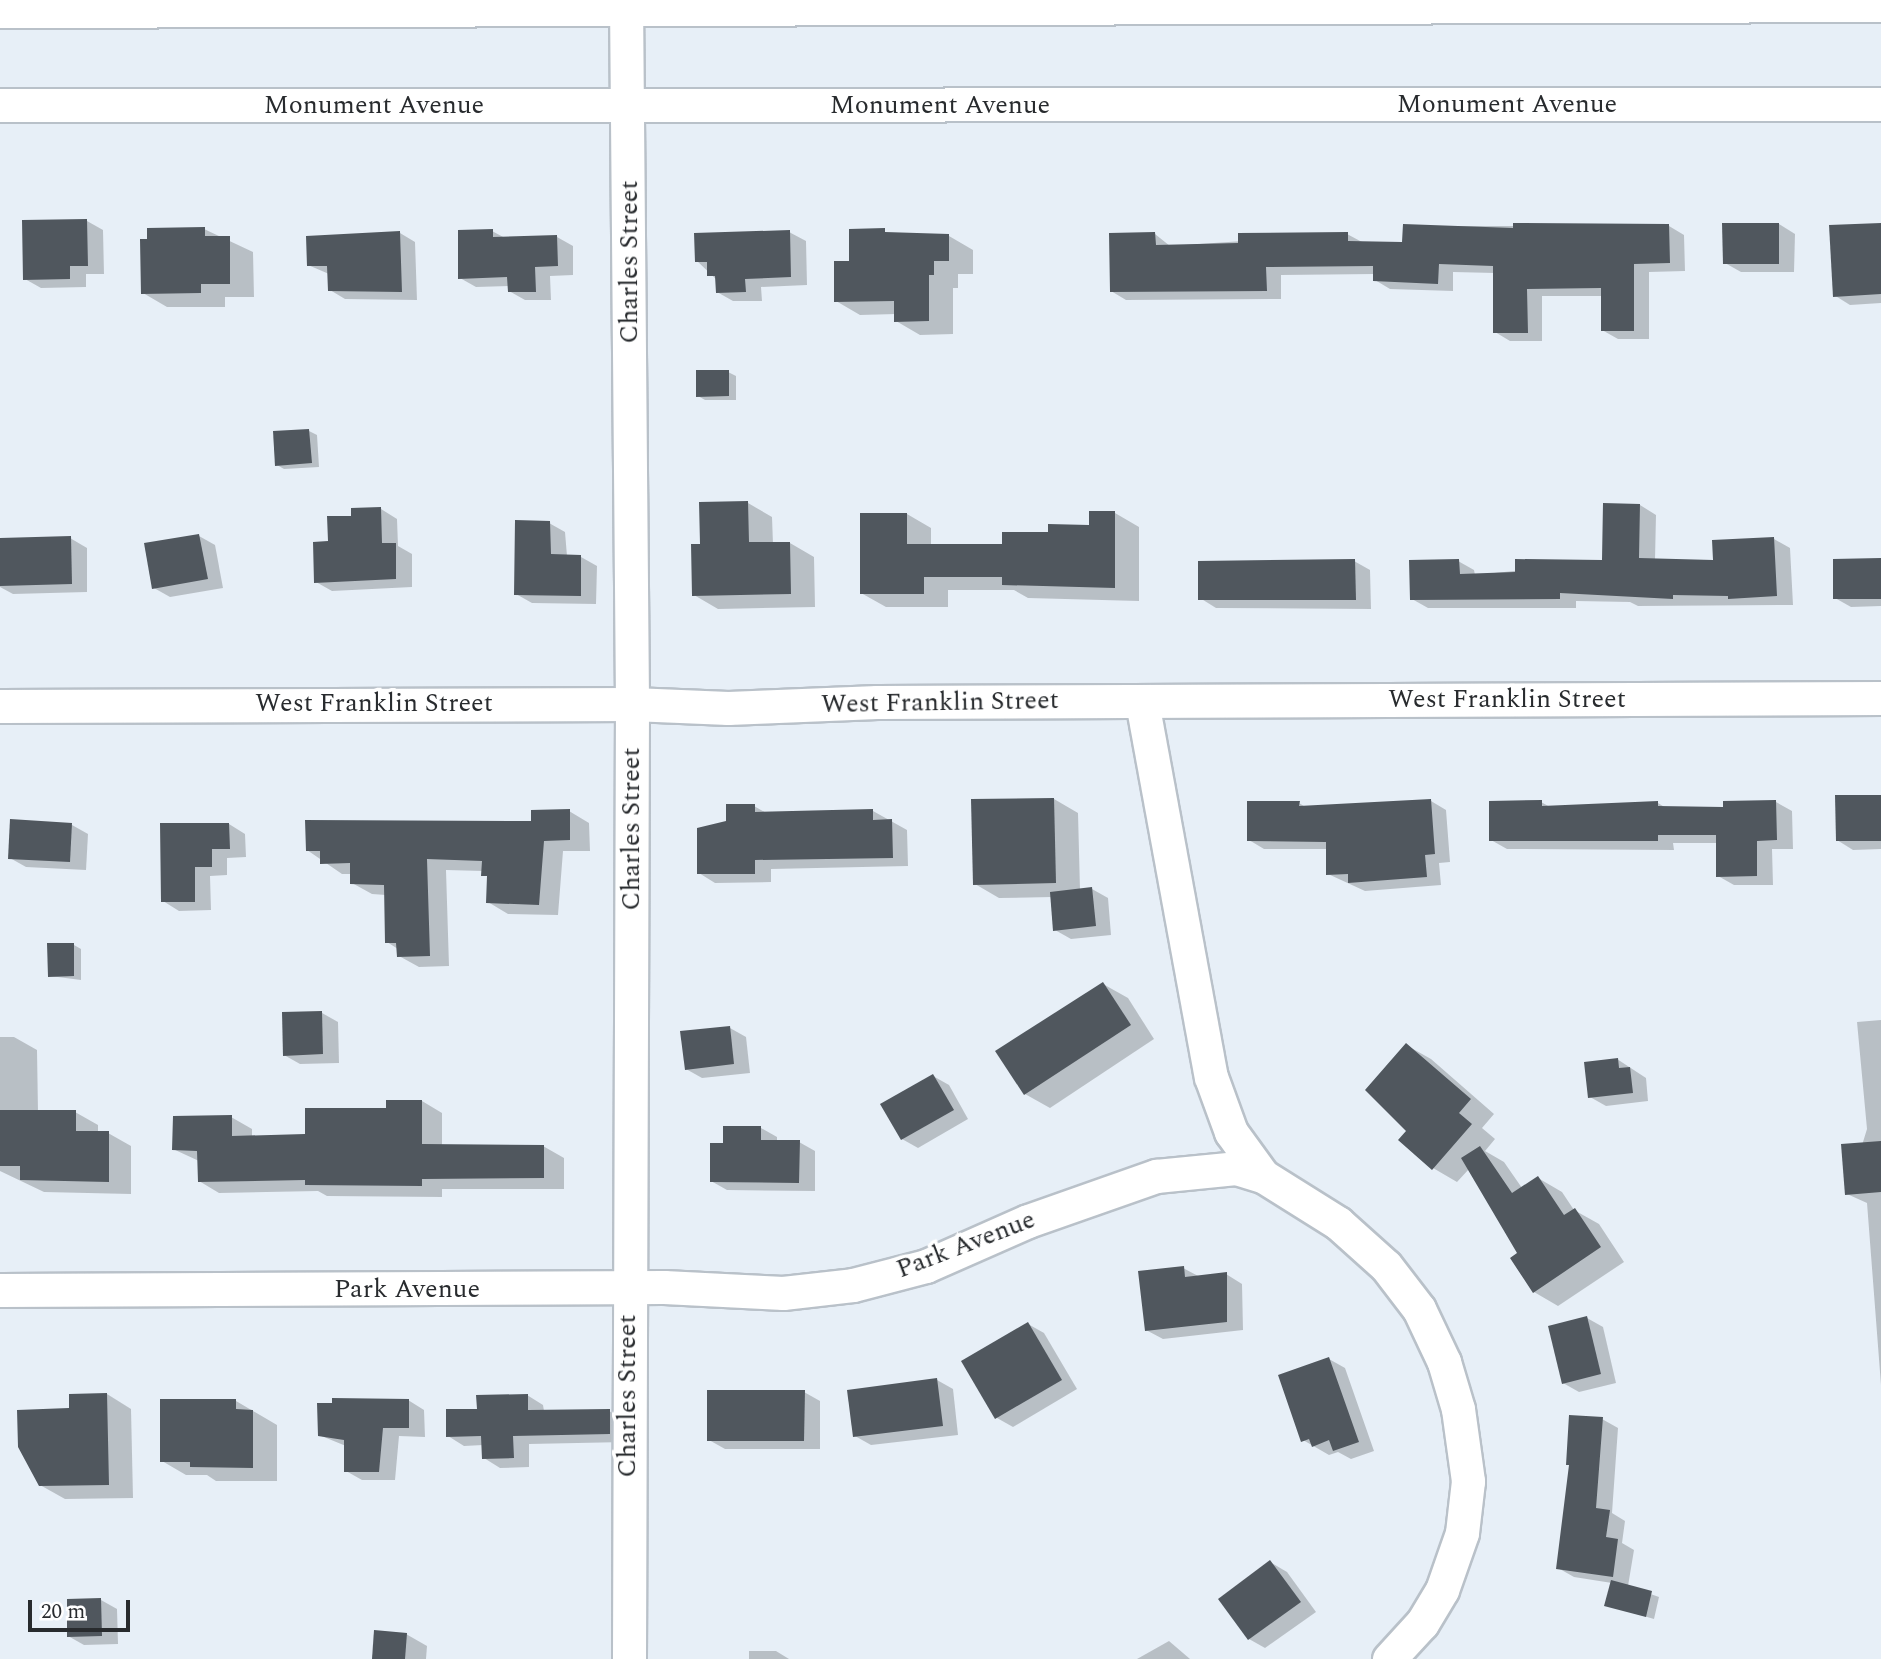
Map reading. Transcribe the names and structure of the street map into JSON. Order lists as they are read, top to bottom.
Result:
{
  "streets": {
    "street": [
      "Monument Avenue",
      "Charles Street",
      "West Franklin Street",
      "Park Avenue"
    ]
  },
  "crossings": [
    ["Monument Avenue", "Charles Street"],
    ["Charles Street", "West Franklin Street"],
    ["Charles Street", "Park Avenue"]
  ],
  "scale_bar": "20 m"
}
